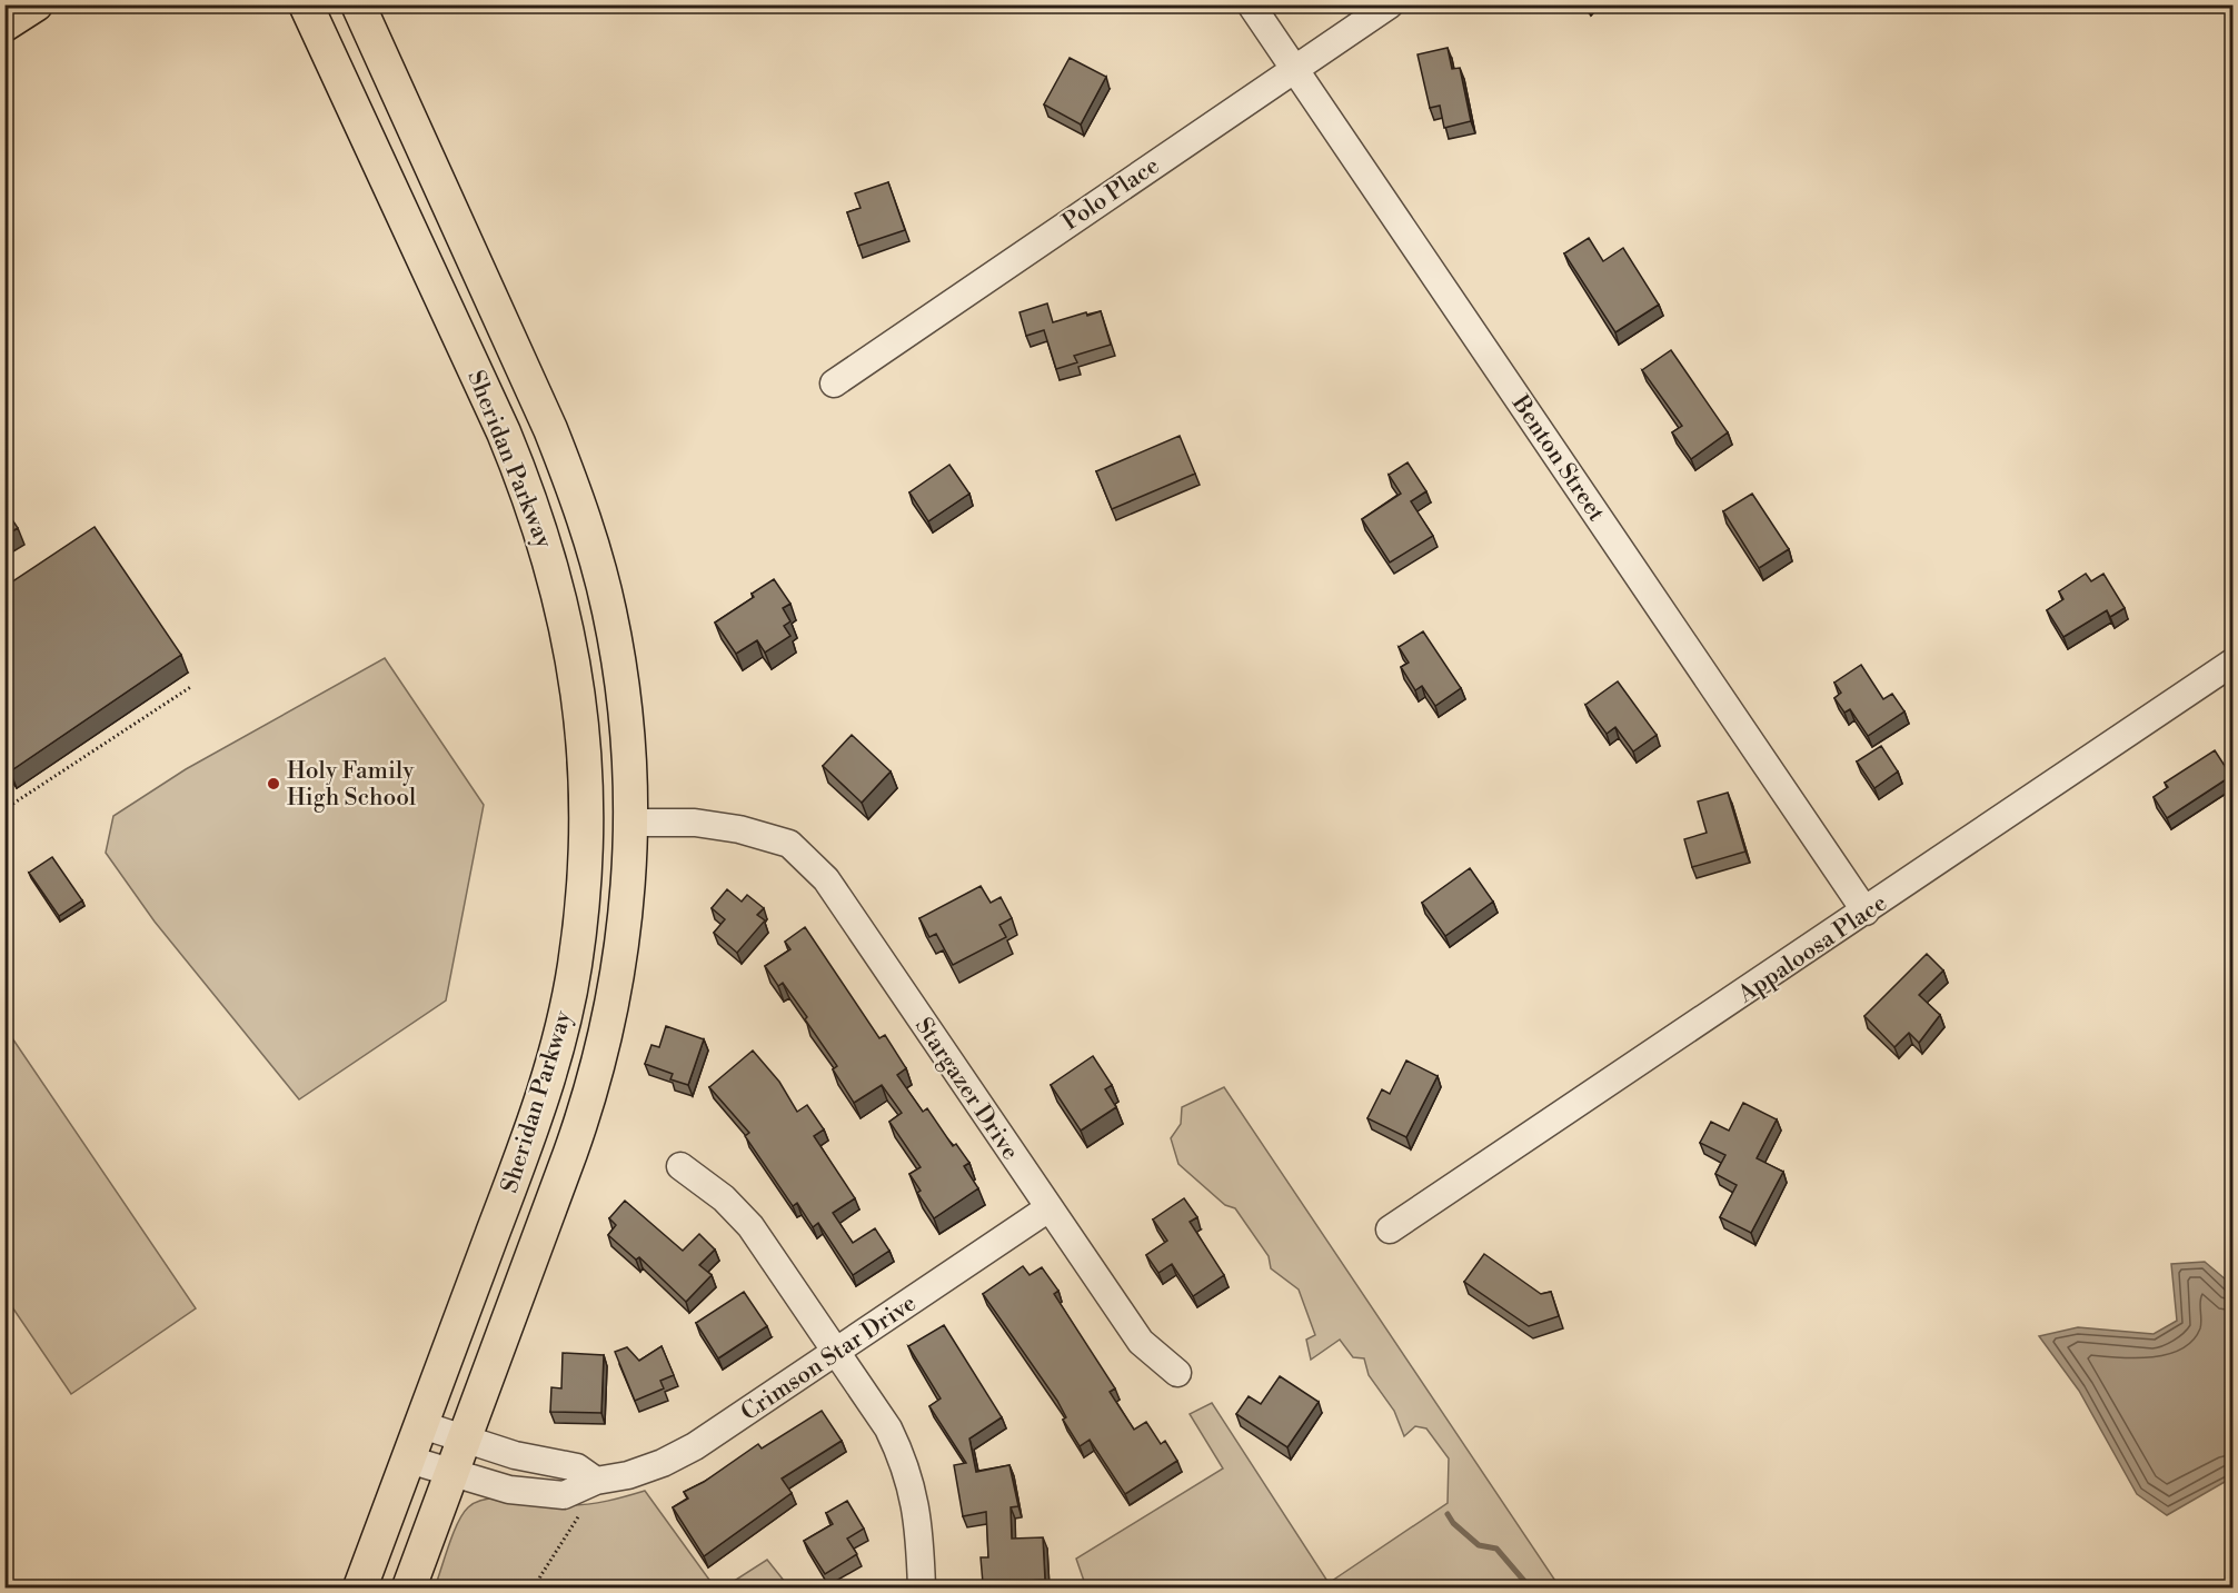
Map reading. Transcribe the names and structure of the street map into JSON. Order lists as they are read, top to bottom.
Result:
{
  "streets": {
    "main road": ["Sheridan Parkway"],
    "street": [
      "Polo Place",
      "Benton Street",
      "Appaloosa Place",
      "Stargazer Drive",
      "Crimson Star Drive"
    ]
  },
  "crossings": [
    ["Polo Place", "Benton Street"],
    ["Benton Street", "Appaloosa Place"],
    ["Sheridan Parkway", "Stargazer Drive"],
    ["Sheridan Parkway", "Crimson Star Drive"],
    ["Stargazer Drive", "Crimson Star Drive"]
  ],
  "places": ["Holy Family High School"]
}
